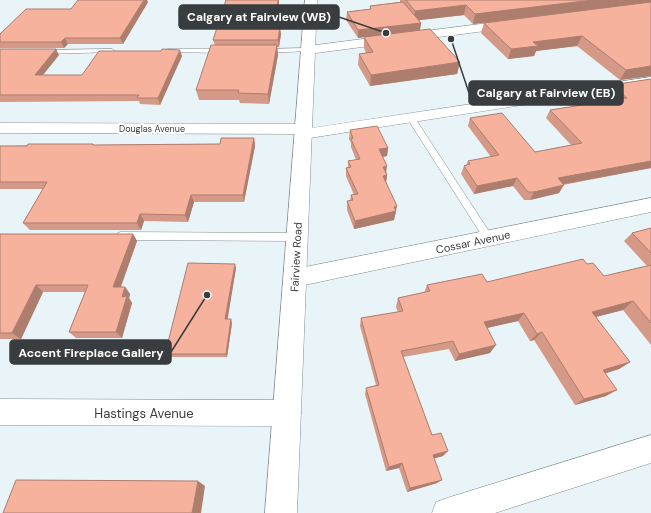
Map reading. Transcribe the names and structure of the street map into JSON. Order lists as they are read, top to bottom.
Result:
{
  "streets": {
    "main road": ["Fairview Road"],
    "street": ["Douglas Avenue", "Cossar Avenue", "Hastings Avenue"]
  },
  "crossings": [
    ["Douglas Avenue", "Fairview Road"],
    ["Cossar Avenue", "Fairview Road"],
    ["Fairview Road", "Hastings Avenue"]
  ],
  "places": ["Calgary at Fairview (WB)", "Calgary at Fairview (EB)", "Accent Fireplace Gallery"]
}
